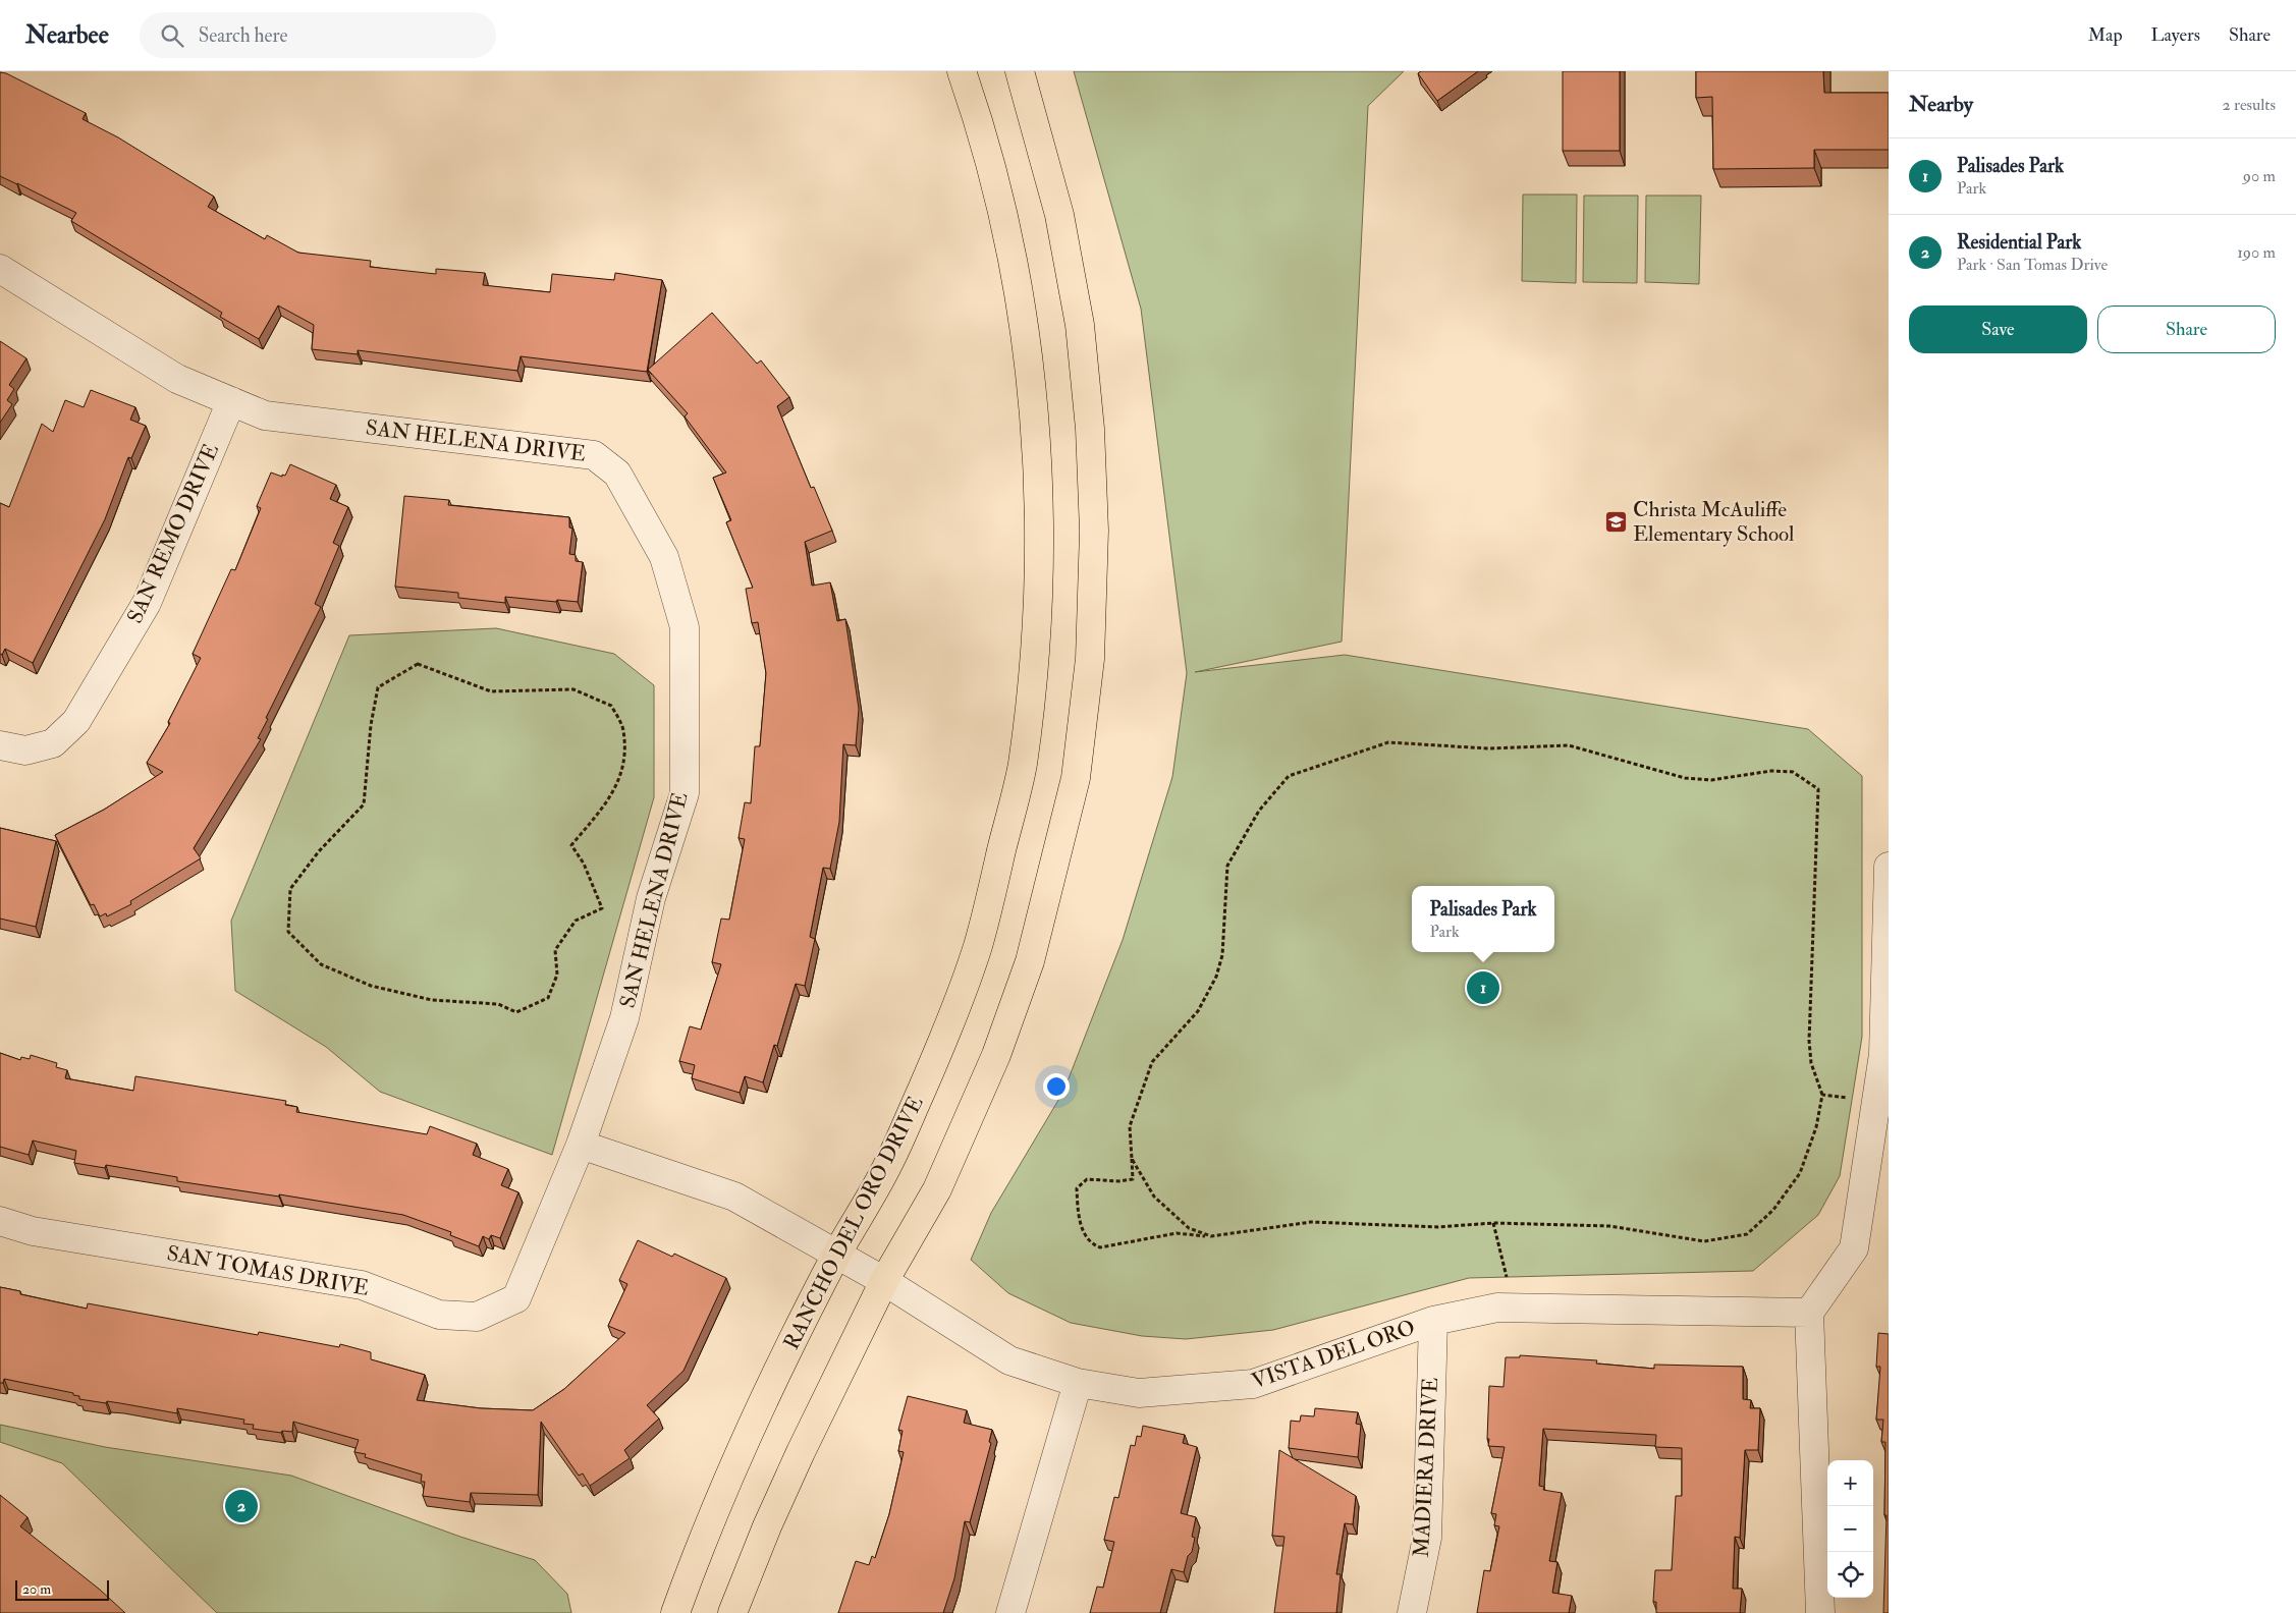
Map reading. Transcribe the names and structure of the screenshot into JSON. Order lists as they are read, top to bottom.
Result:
{
  "streets": {
    "main road": ["RANCHO DEL ORO DRIVE"],
    "street": [
      "SAN HELENA DRIVE",
      "SAN REMO DRIVE",
      "SAN TOMAS DRIVE",
      "VISTA DEL ORO",
      "MADIERA DRIVE"
    ]
  },
  "crossings": [
    ["SAN HELENA DRIVE", "SAN REMO DRIVE"],
    ["SAN HELENA DRIVE", "SAN TOMAS DRIVE"],
    ["SAN HELENA DRIVE", "VISTA DEL ORO"],
    ["RANCHO DEL ORO DRIVE", "VISTA DEL ORO"],
    ["SAN TOMAS DRIVE", "VISTA DEL ORO"],
    ["VISTA DEL ORO", "MADIERA DRIVE"]
  ],
  "places": {
    "school or university": ["Christa McAuliffe Elementary School"]
  },
  "scale_bar": "20 m",
  "page": {
    "header": "Nearbee",
    "search": "Search here",
    "nav": ["Map", "Layers", "Share"],
    "heading": ["Nearby", "2 results"],
    "list": [
      {
        "mark": "1",
        "name": "Palisades Park",
        "note": "Park",
        "value": "90 m"
      },
      {
        "mark": "2",
        "name": "Residential Park",
        "note": "Park · San Tomas Drive",
        "value": "190 m"
      }
    ],
    "buttons": ["Save", "Share"],
    "popup": ["Palisades Park", "Park"],
    "pins": ["1", "2"],
    "map_buttons": ["+", "−"],
    "scale": "20 m"
  }
}
